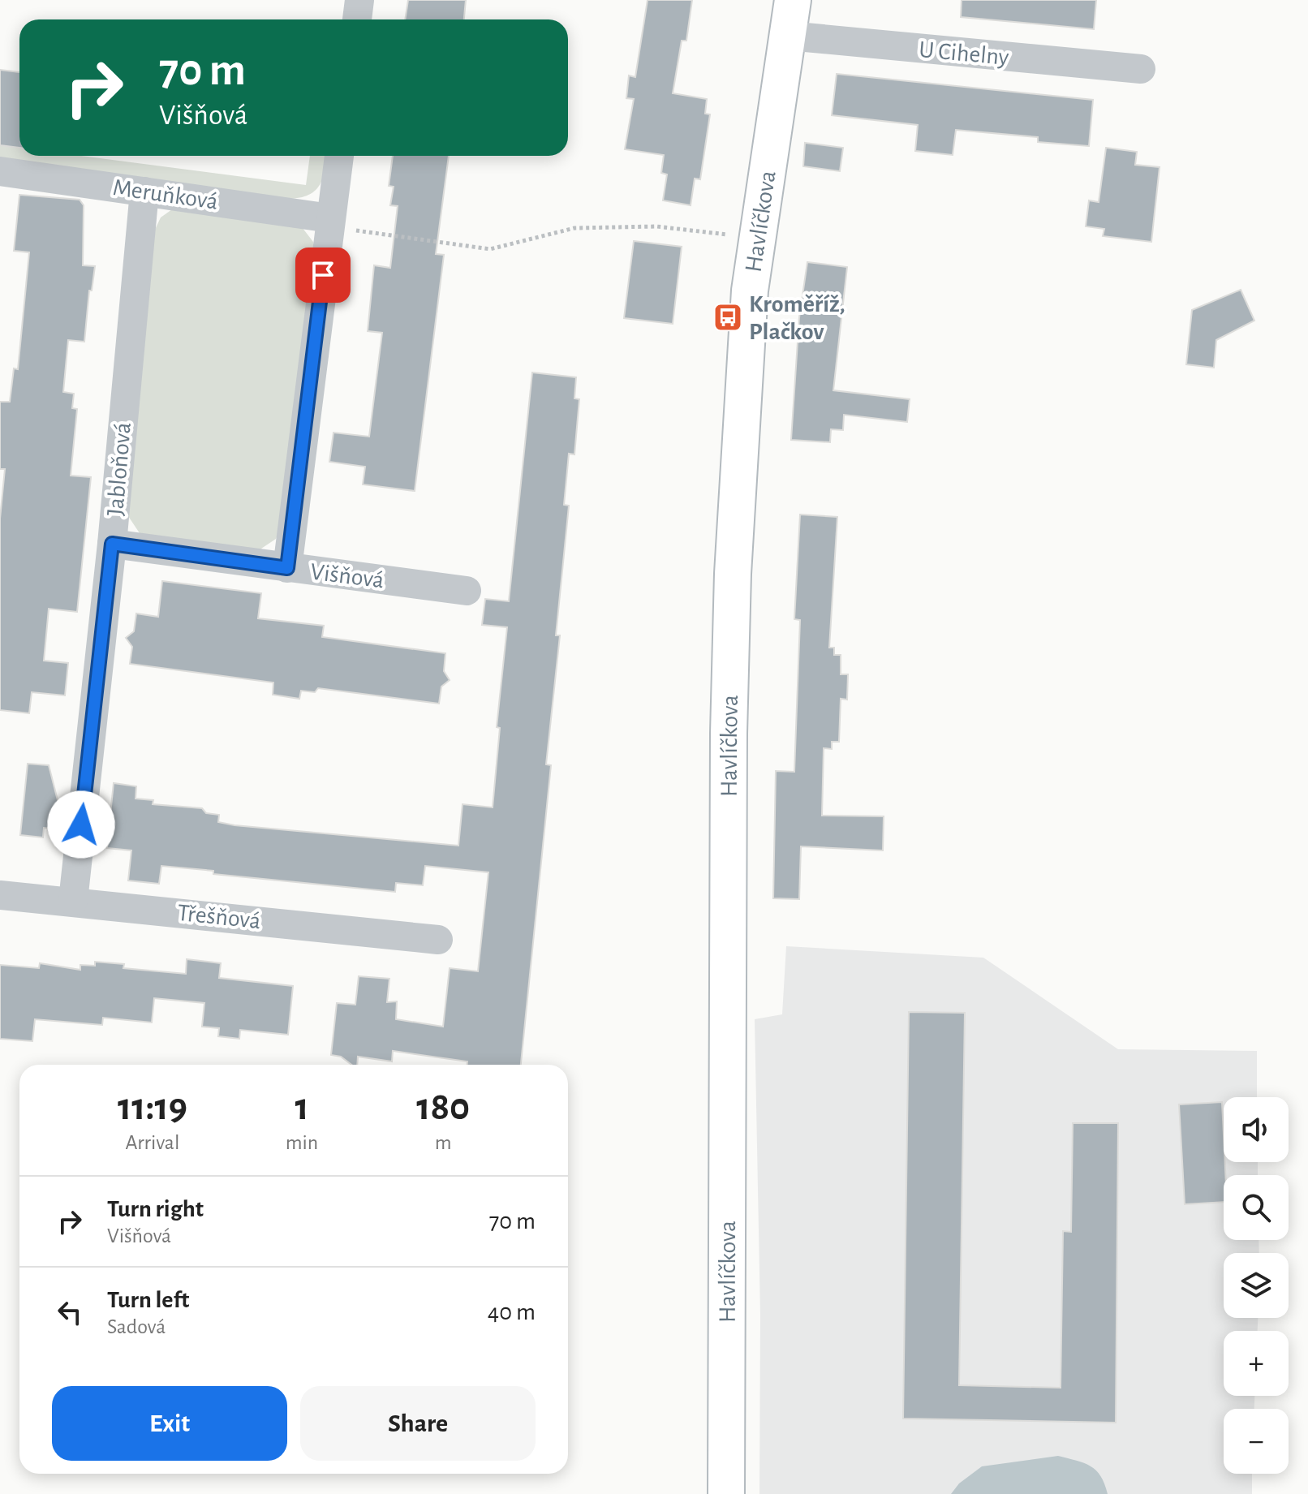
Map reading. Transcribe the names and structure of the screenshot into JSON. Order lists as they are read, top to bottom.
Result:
{
  "streets": {
    "street": [
      "U Cihelny",
      "Meruňková",
      "Havlíčkova",
      "Jabloňová",
      "Višňová",
      "Třešňová"
    ]
  },
  "crossings": [
    ["U Cihelny", "Havlíčkova"],
    ["Meruňková", "Jabloňová"],
    ["Jabloňová", "Višňová"],
    ["Jabloňová", "Třešňová"]
  ],
  "places": {
    "bus stop": ["Kroměříž, Plačkov"]
  },
  "page": {
    "turn": ["70 m", "Višňová"],
    "eta": [
      "11:19",
      "Arrival",
      "1",
      "min",
      "180",
      "m"
    ],
    "map_buttons": ["+", "−"],
    "list": [
      {
        "name": "Turn right",
        "note": "Višňová",
        "value": "70 m"
      },
      {
        "name": "Turn left",
        "note": "Sadová",
        "value": "40 m"
      }
    ],
    "buttons": ["Exit", "Share"]
  }
}
